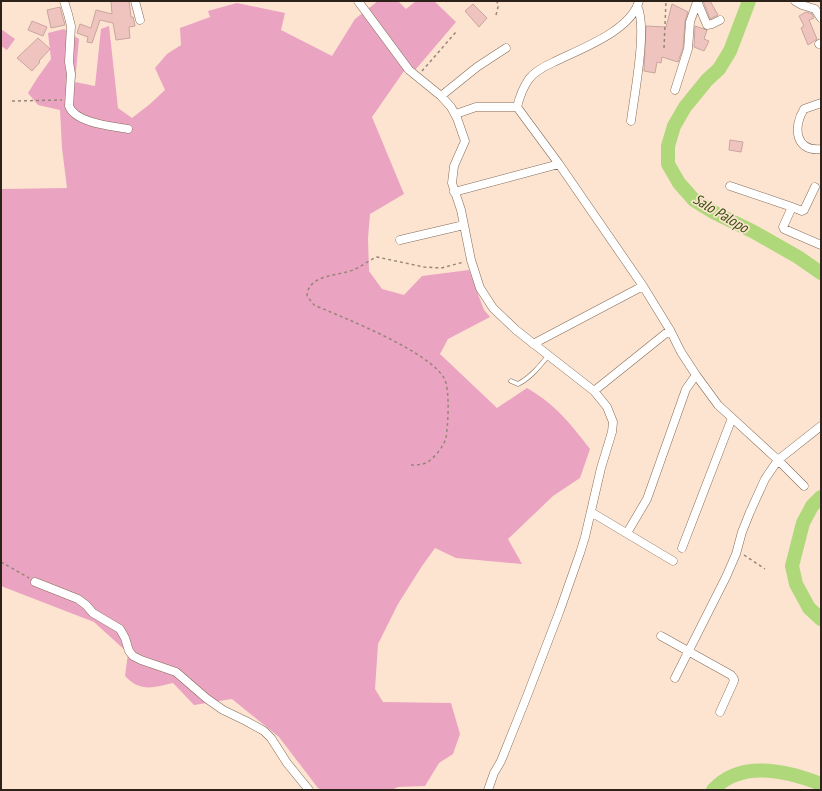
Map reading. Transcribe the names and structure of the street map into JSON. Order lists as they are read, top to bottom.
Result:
{
  "water": ["Salo Palopo"]
}
